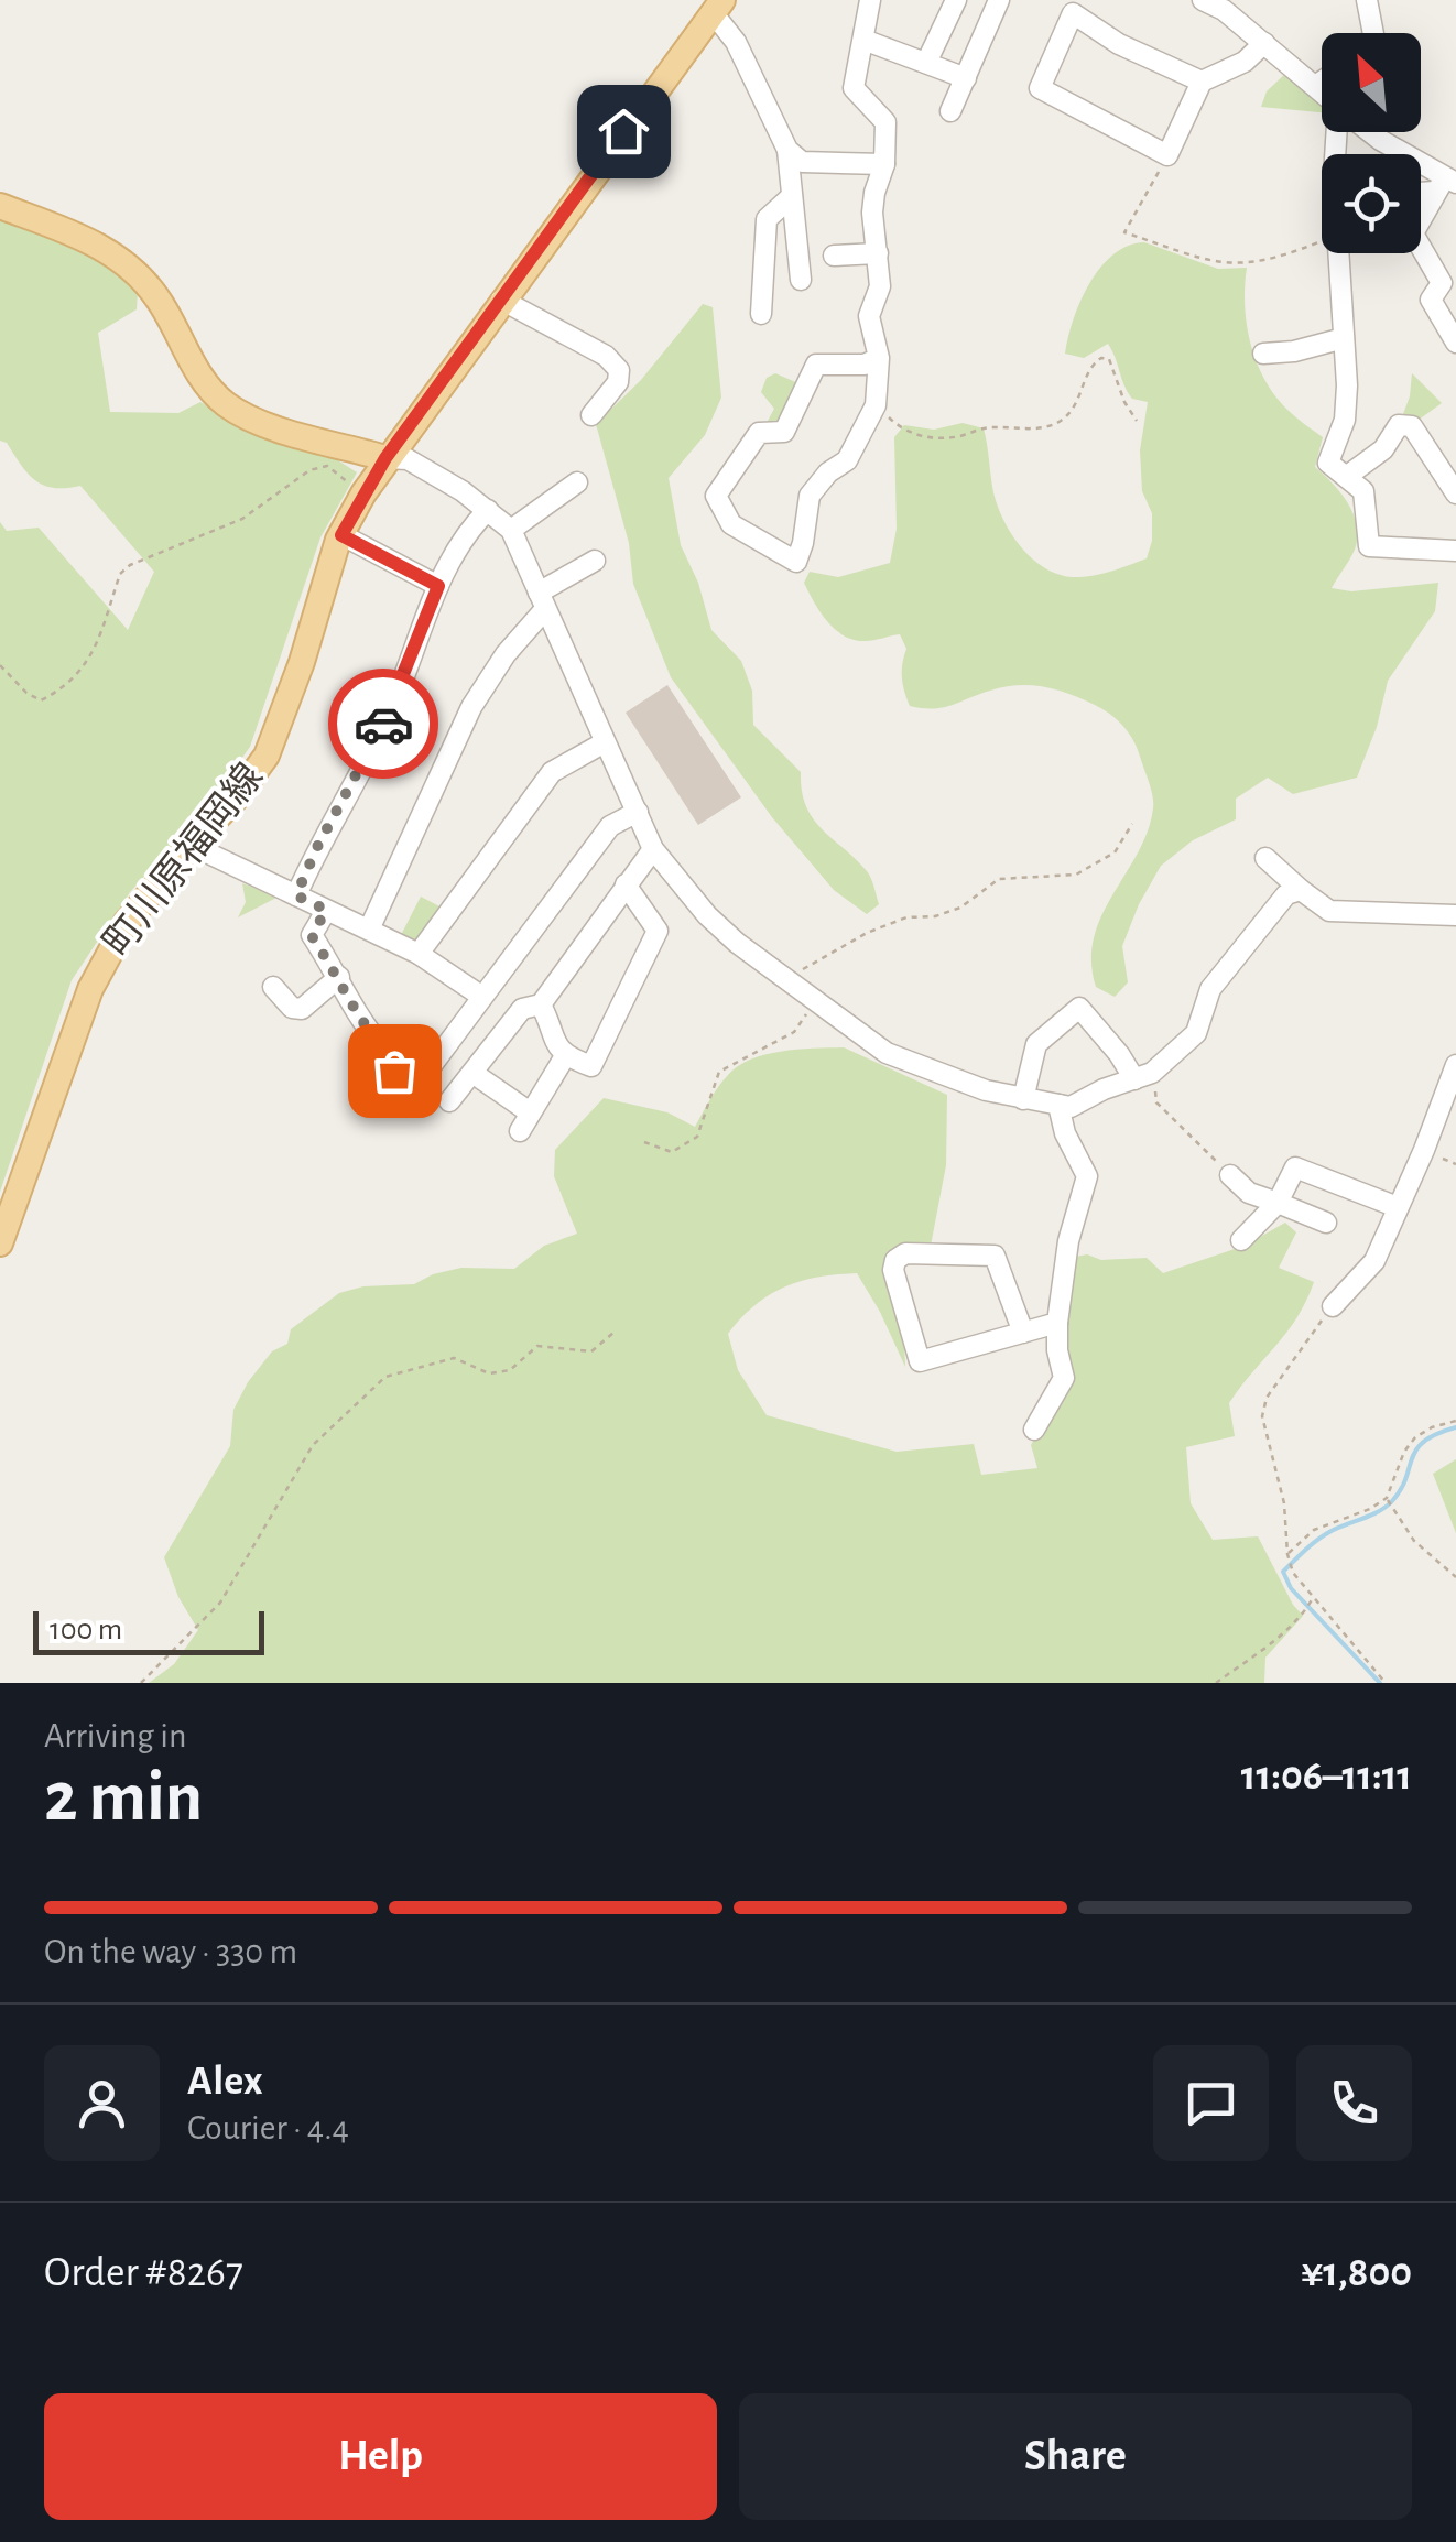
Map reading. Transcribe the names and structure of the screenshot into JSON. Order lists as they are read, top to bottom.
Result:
{
  "streets": {
    "main road": ["町川原福岡線"]
  },
  "scale_bar": "100 m",
  "north": "top left",
  "page": {
    "scale": "100 m",
    "heading": ["2 min", "Arriving in", "11:06–11:11"],
    "panel": [
      "Alex",
      "Courier · 4.4",
      "Order #8267",
      "¥1,800"
    ],
    "bar": "On the way · 330 m",
    "buttons": ["Help", "Share"]
  }
}
